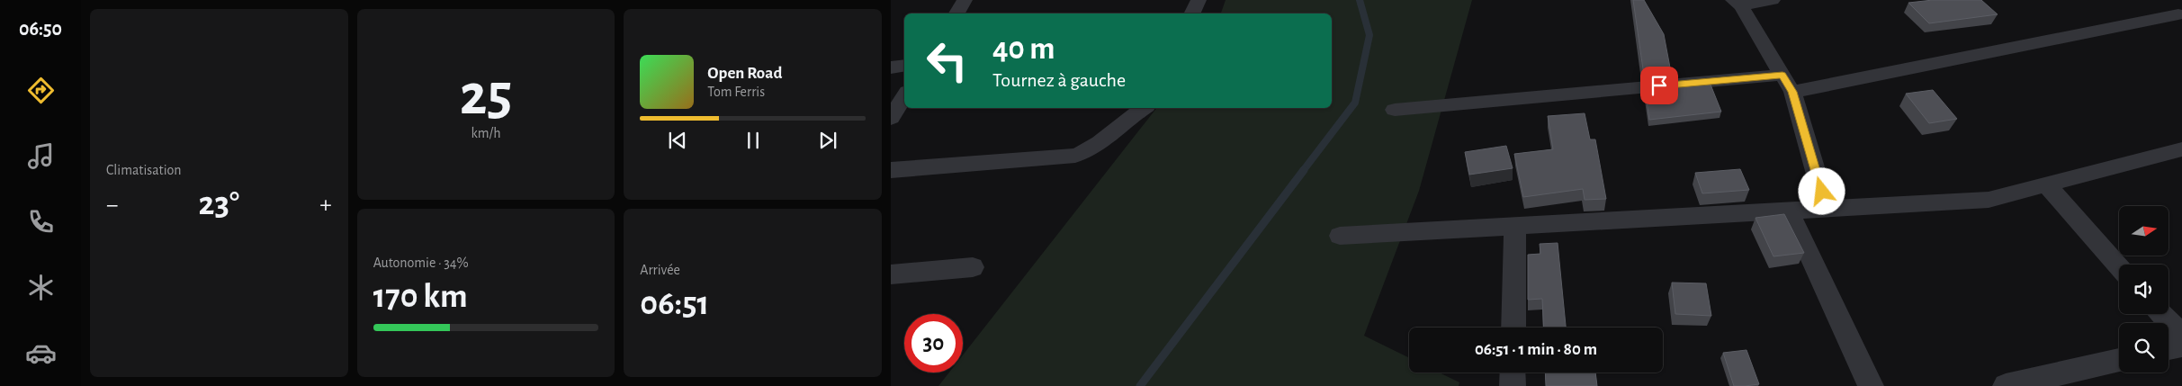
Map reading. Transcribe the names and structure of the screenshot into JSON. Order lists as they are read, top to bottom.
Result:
{
  "north": "right",
  "page": {
    "tabs": "06:50",
    "tile": [
      "Climatisation",
      ["25", "km/h"],
      ["Autonomie · 34%", "170 km"],
      ["Arrivée", "06:51"]
    ],
    "turn": ["40 m", "Tournez à gauche"],
    "song": ["Open Road", "Tom Ferris"],
    "heat": ["−", "23°", "+"],
    "limit": "30",
    "trip": "06:51 · 1 min · 80 m"
  }
}
